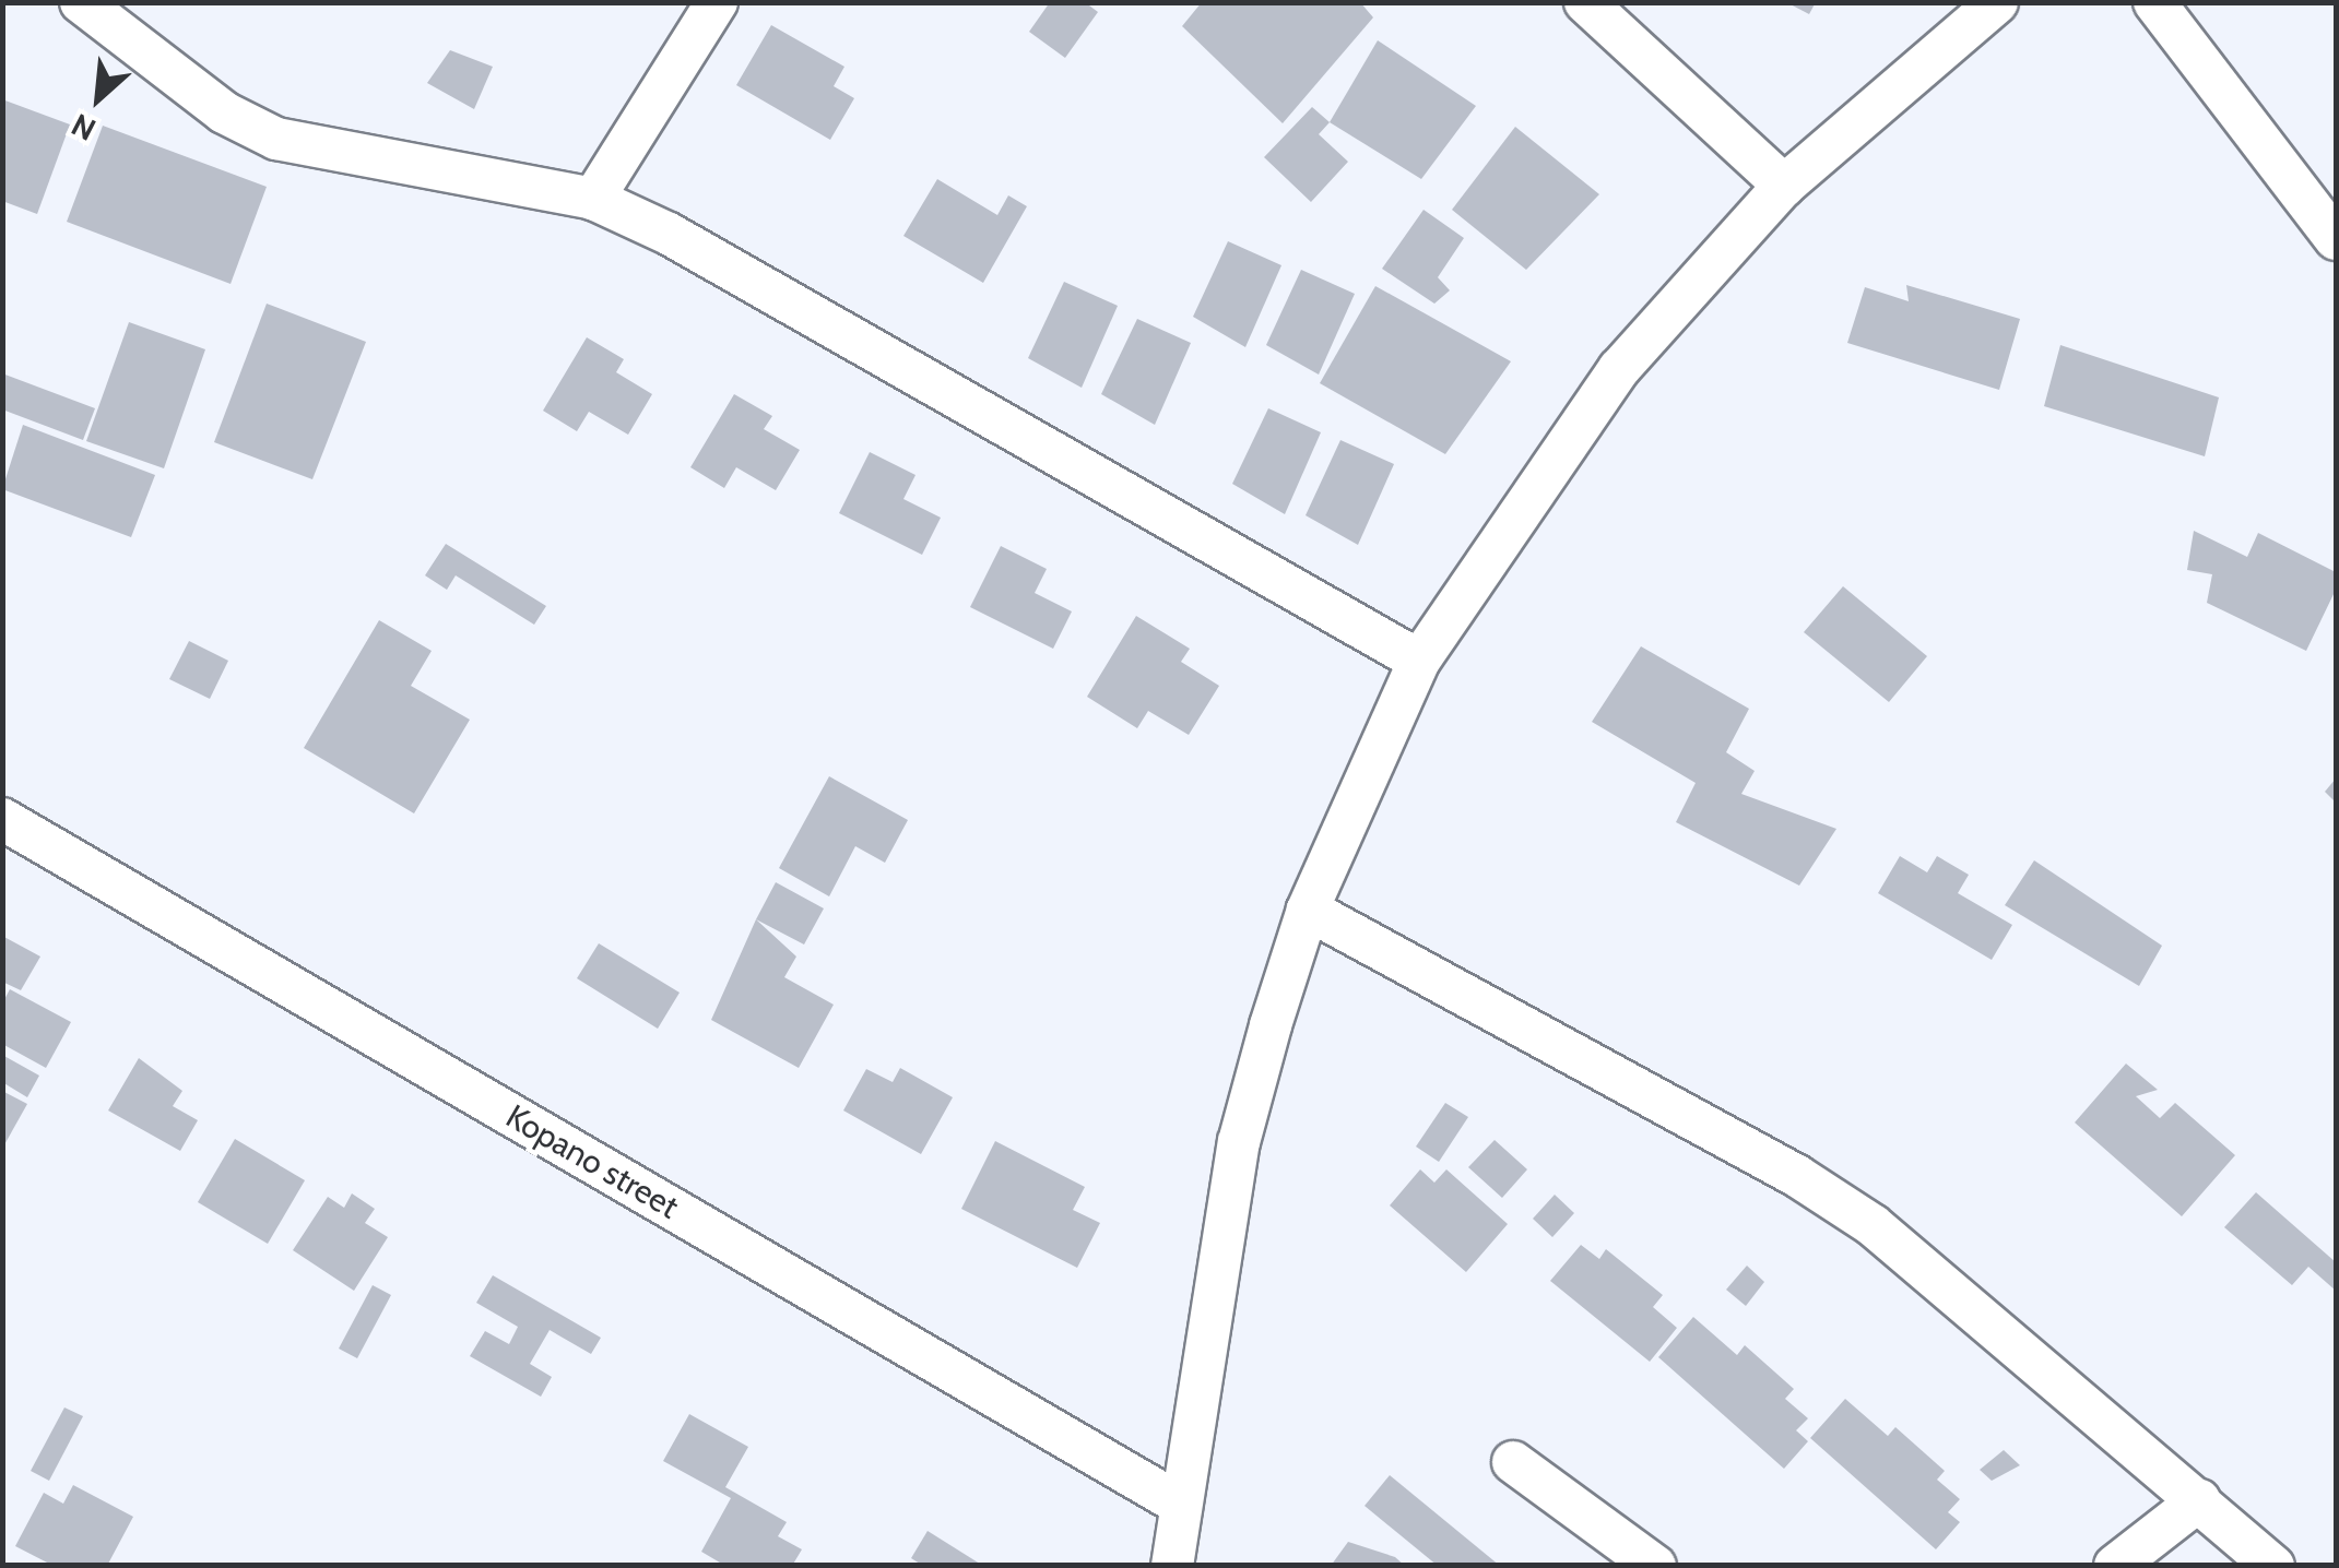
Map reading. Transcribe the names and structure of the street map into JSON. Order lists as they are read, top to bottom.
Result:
{
  "streets": {
    "street": ["Kopano street"]
  },
  "north": "bottom left"
}
